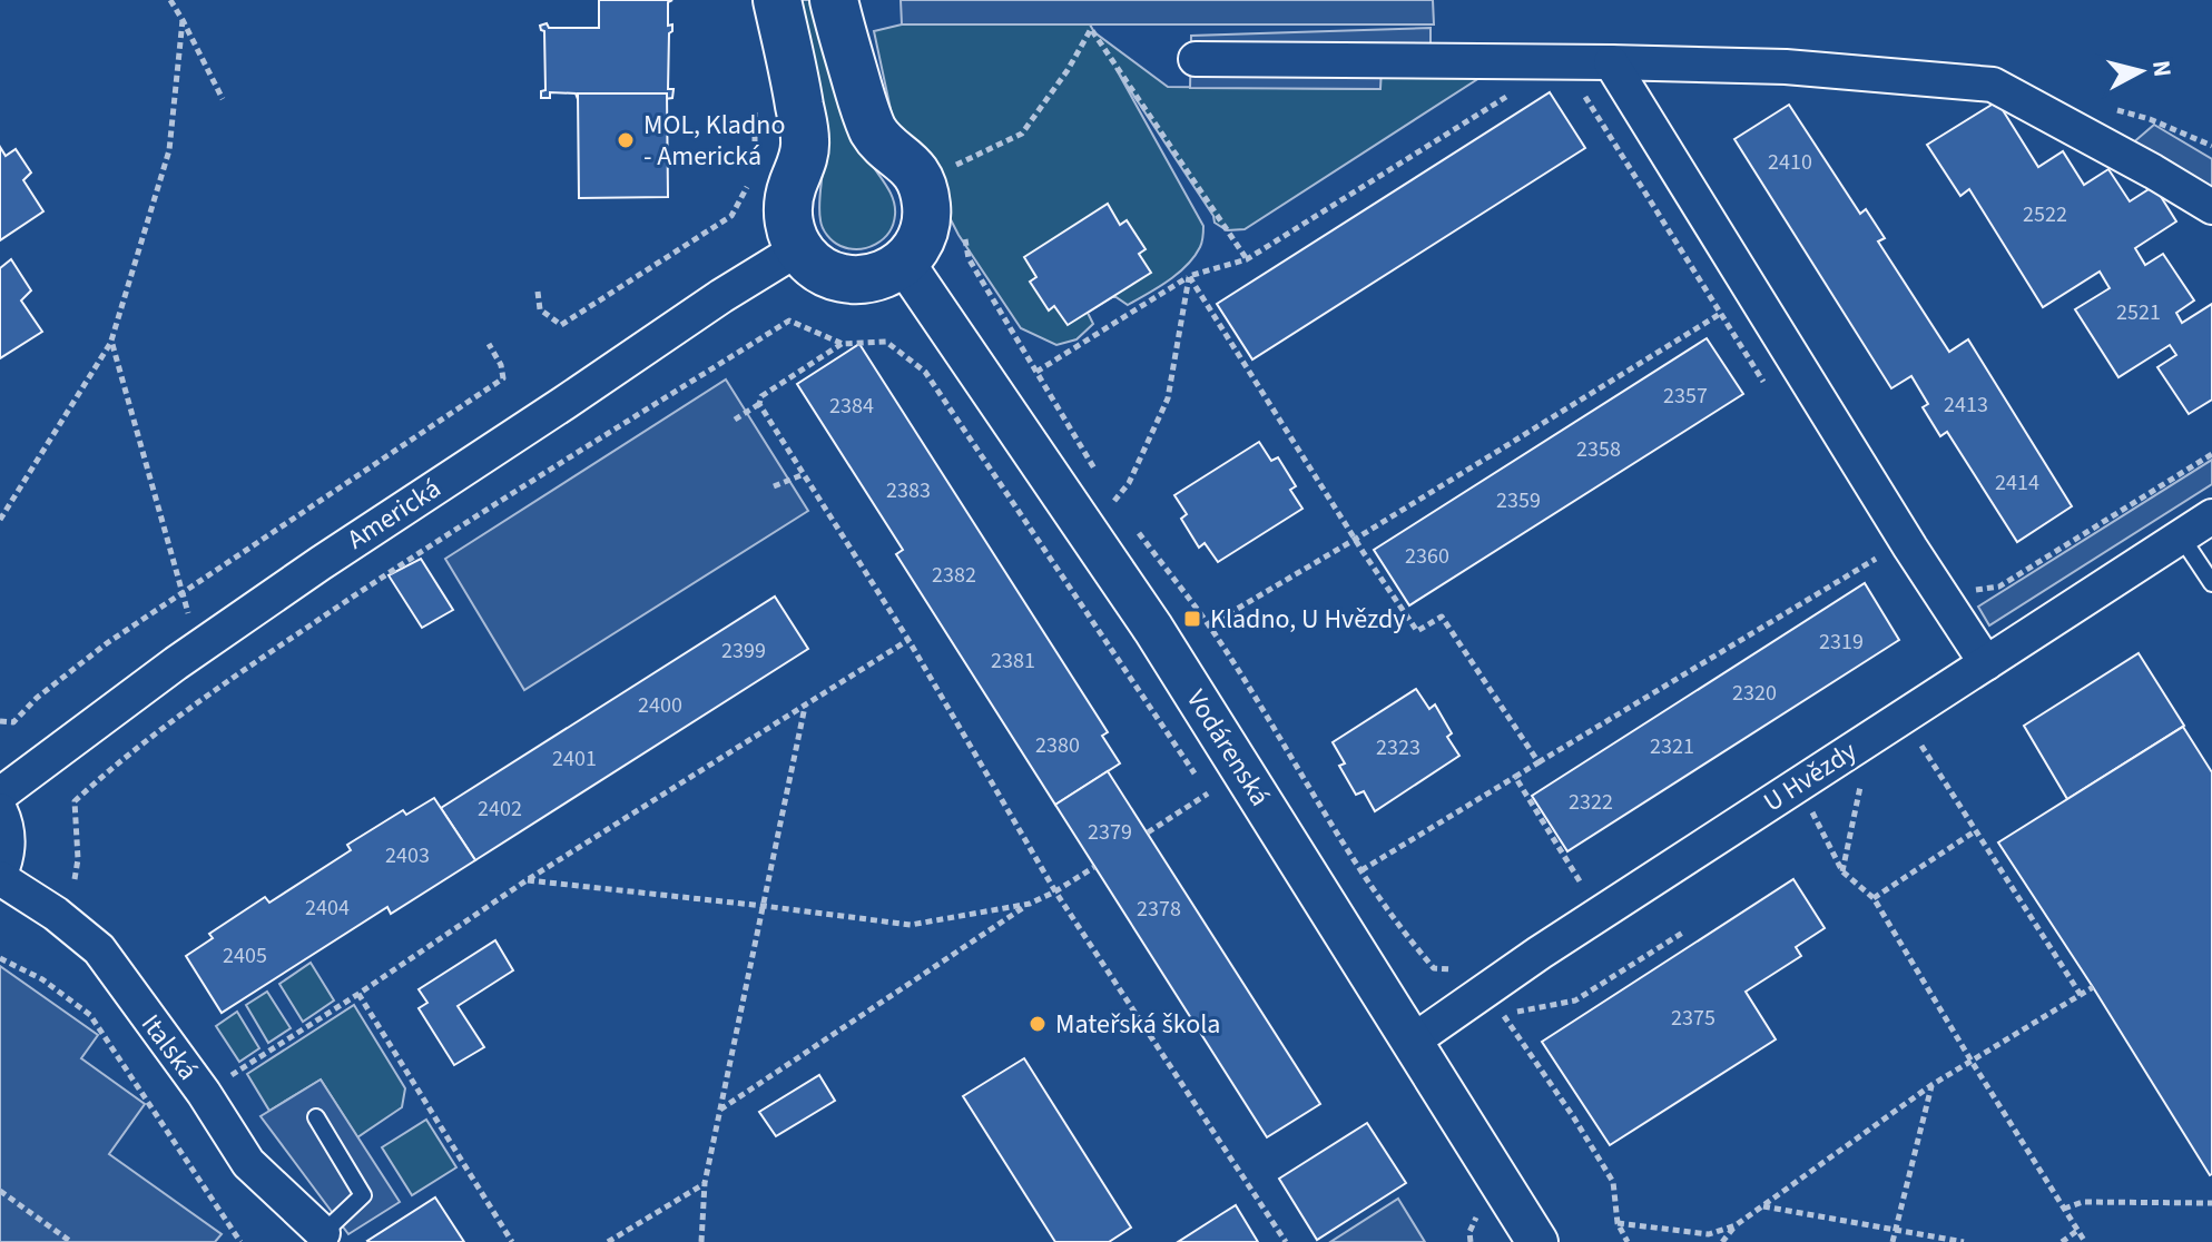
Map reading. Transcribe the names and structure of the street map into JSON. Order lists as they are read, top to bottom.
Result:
{
  "streets": {
    "street": [
      "Americká",
      "Vodárenská",
      "U Hvězdy",
      "Italská"
    ]
  },
  "crossings": [
    ["Vodárenská", "U Hvězdy"]
  ],
  "places": {
    "other": ["MOL, Kladno - Americká", "Mateřská škola"],
    "transit": ["Kladno, U Hvězdy"]
  },
  "house_numbers": [
    "2410",
    "2522",
    "2521",
    "2357",
    "2413",
    "2384",
    "2358",
    "2414",
    "2383",
    "2359",
    "2360",
    "2382",
    "2319",
    "2399",
    "2381",
    "2320",
    "2400",
    "2380",
    "2321",
    "2323",
    "2401",
    "2322",
    "2402",
    "2379",
    "2403",
    "2404",
    "2378",
    "2405",
    "2375"
  ],
  "north": "right"
}
